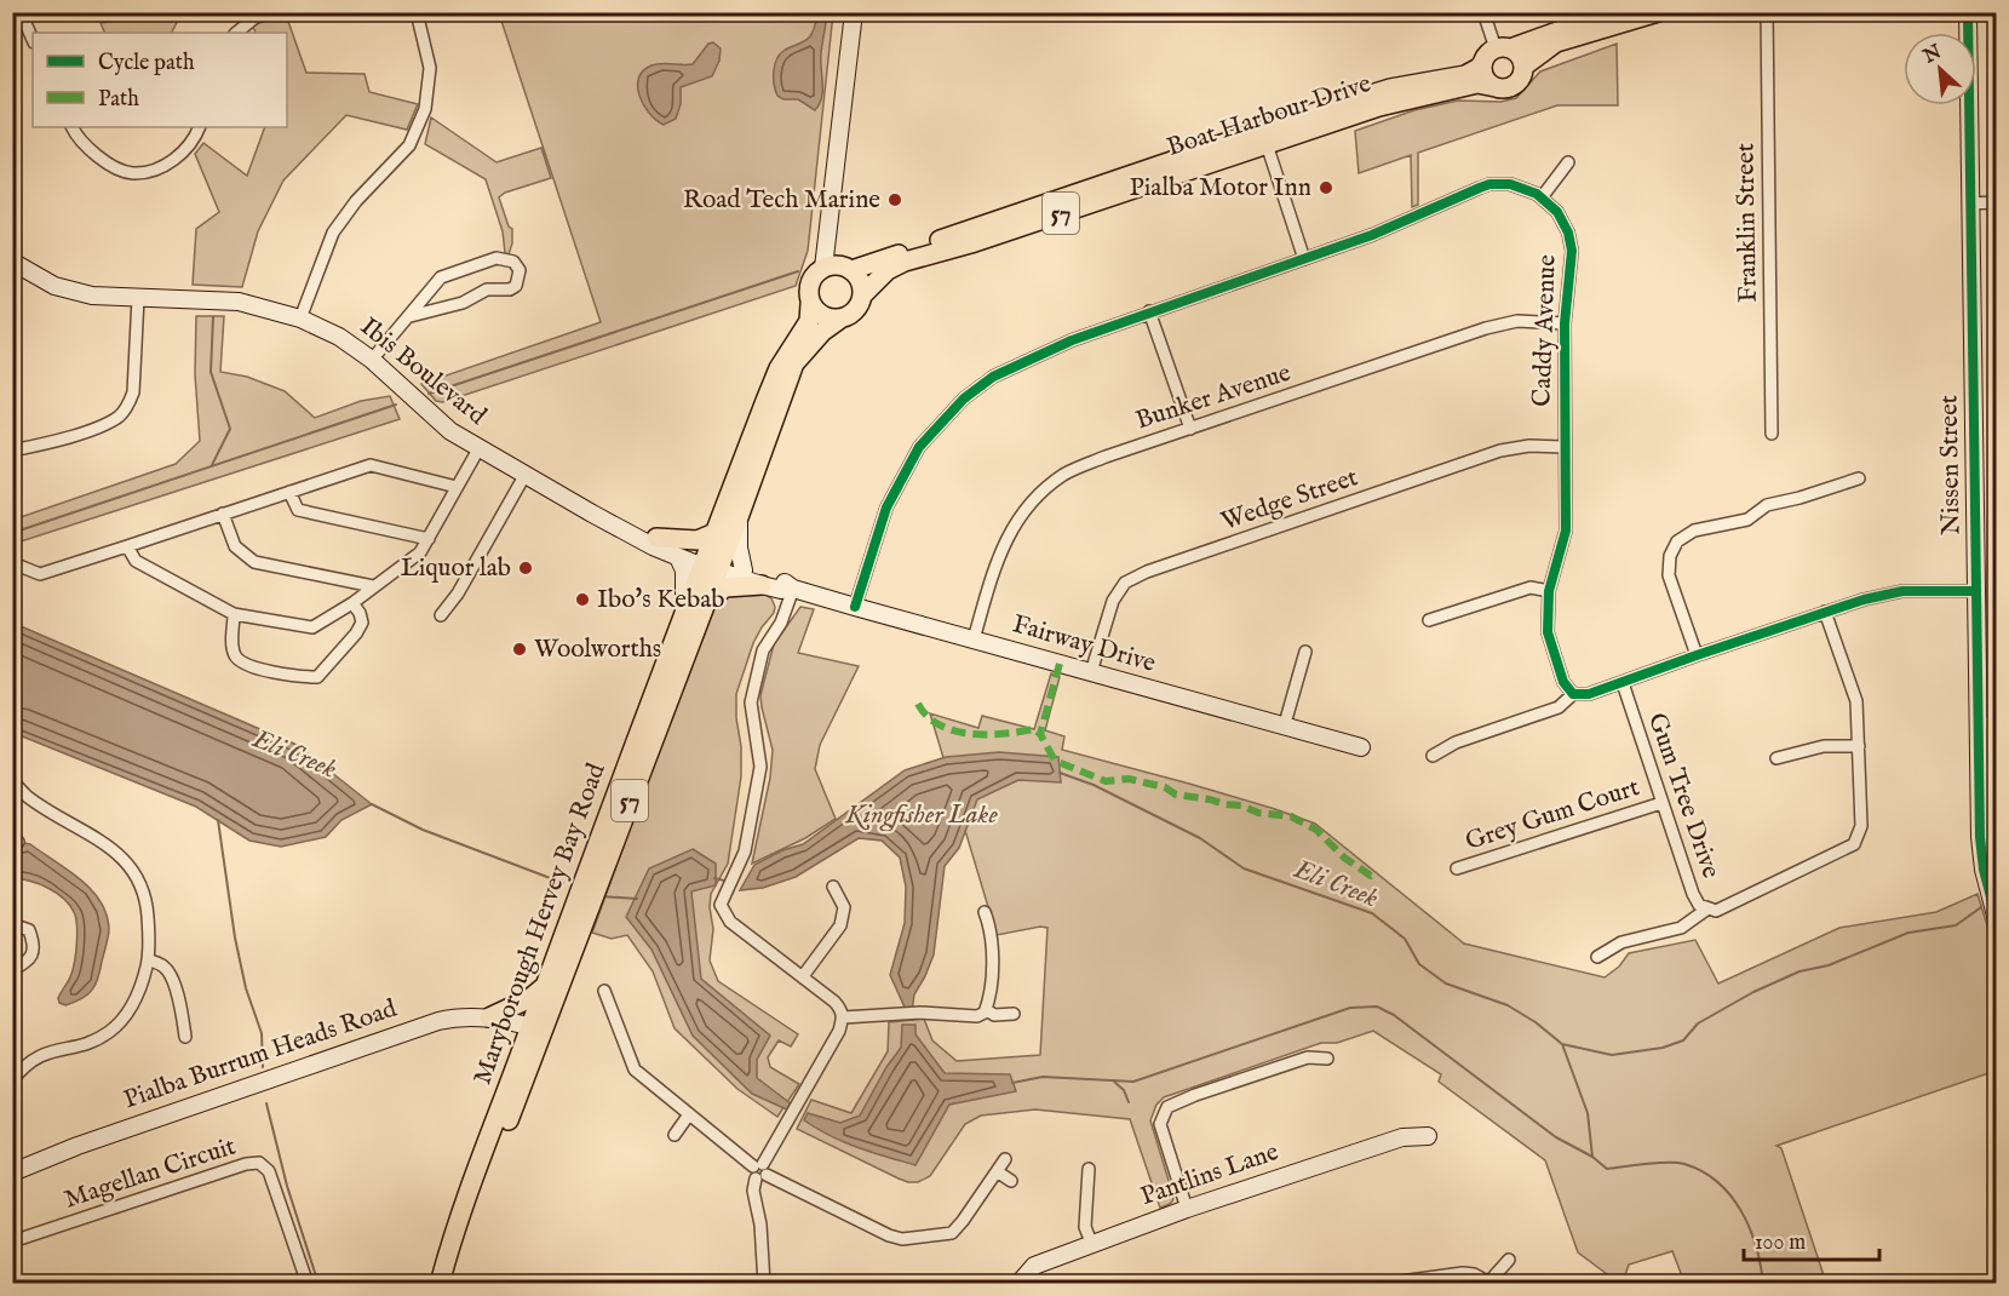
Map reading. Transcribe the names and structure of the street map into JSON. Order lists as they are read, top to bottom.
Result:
{
  "streets": {
    "main road": ["Boat Harbour Drive", "57", "Maryborough Hervey Bay Road"],
    "street": [
      "Franklin Street",
      "Caddy Avenue",
      "Ibis Boulevard",
      "Bunker Avenue",
      "Nissen Street",
      "Wedge Street",
      "Fairway Drive",
      "Gum Tree Drive",
      "Grey Gum Court",
      "Pialba Burrum Heads Road",
      "Magellan Circuit",
      "Pantlins Lane"
    ]
  },
  "crossings": [
    ["Boat Harbour Drive", "57"],
    ["Boat Harbour Drive", "Maryborough Hervey Bay Road"],
    ["57", "Maryborough Hervey Bay Road"],
    ["Caddy Avenue", "Bunker Avenue"],
    ["Caddy Avenue", "Wedge Street"],
    ["Caddy Avenue", "Fairway Drive"],
    ["Ibis Boulevard", "Fairway Drive"],
    ["Ibis Boulevard", "Maryborough Hervey Bay Road"],
    ["Bunker Avenue", "Fairway Drive"],
    ["Wedge Street", "Fairway Drive"],
    ["Fairway Drive", "Maryborough Hervey Bay Road"],
    ["Gum Tree Drive", "Grey Gum Court"],
    ["Maryborough Hervey Bay Road", "Pialba Burrum Heads Road"]
  ],
  "water": ["Eli Creek", "Kingfisher Lake"],
  "places": [
    "Pialba Motor Inn",
    "Road Tech Marine",
    "Liquor lab",
    "Ibo's Kebab",
    "Woolworths"
  ],
  "legend": ["Cycle path", "Path"],
  "scale_bar": "100 m",
  "north": "top left"
}
